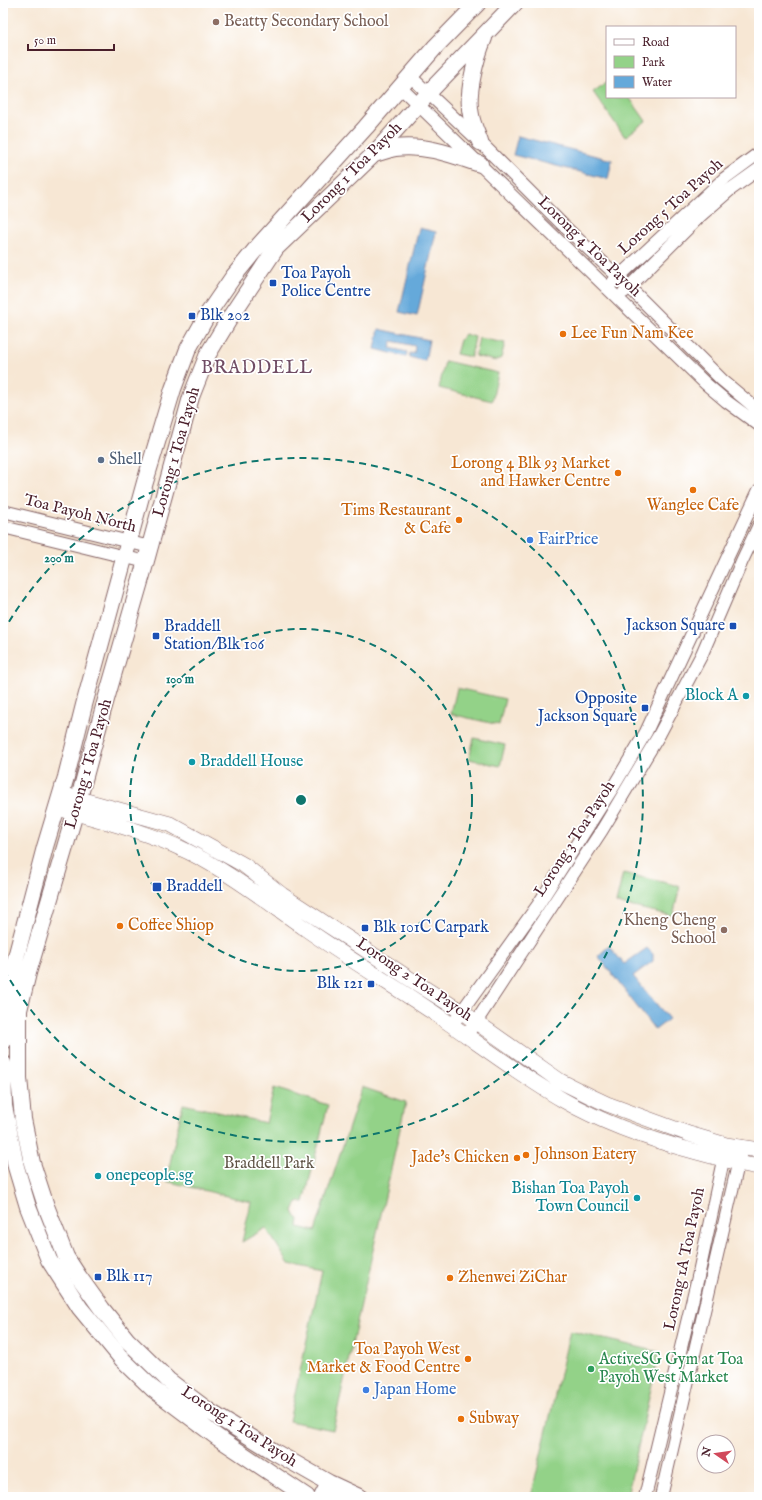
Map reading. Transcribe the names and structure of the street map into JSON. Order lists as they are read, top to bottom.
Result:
{
  "streets": {
    "main road": ["Lorong 1 Toa Payoh"],
    "street": [
      "Lorong 5 Toa Payoh",
      "Lorong 4 Toa Payoh",
      "Toa Payoh North",
      "Lorong 3 Toa Payoh",
      "Lorong 2 Toa Payoh",
      "Lorong 1A Toa Payoh"
    ]
  },
  "crossings": [
    ["Lorong 1 Toa Payoh", "Lorong 4 Toa Payoh"],
    ["Lorong 1 Toa Payoh", "Toa Payoh North"],
    ["Lorong 1 Toa Payoh", "Lorong 2 Toa Payoh"],
    ["Lorong 5 Toa Payoh", "Lorong 4 Toa Payoh"],
    ["Lorong 3 Toa Payoh", "Lorong 2 Toa Payoh"],
    ["Lorong 2 Toa Payoh", "Lorong 1A Toa Payoh"]
  ],
  "districts": ["BRADDELL"],
  "parks": ["Braddell Park"],
  "places": {
    "other": [
      "Beatty Secondary School",
      "Lee Fun Nam Kee",
      "Shell",
      "Lorong 4 Blk 93 Market and Hawker Centre",
      "Wanglee Cafe",
      "Tims Restaurant & Cafe",
      "FairPrice",
      "Block A",
      "Braddell House",
      "Coffee Shiop",
      "Kheng Cheng School",
      "Johnson Eatery",
      "Jade's Chicken",
      "onepeople.sg",
      "Bishan Toa Payoh Town Council",
      "Zhenwei ZiChar",
      "Toa Payoh West Market & Food Centre",
      "ActiveSG Gym at Toa Payoh West Market",
      "Japan Home",
      "Subway"
    ],
    "transit": [
      "Toa Payoh Police Centre",
      "Blk 202",
      "Jackson Square",
      "Braddell Station/Blk 106",
      "Opposite Jackson Square",
      "Braddell",
      "Blk 101C Carpark",
      "Blk 121",
      "Blk 117"
    ]
  },
  "legend": ["Road", "Park", "Water"],
  "scale_bar": "50 m",
  "north": "left",
  "rings": ["200 m", "100 m"]
}
